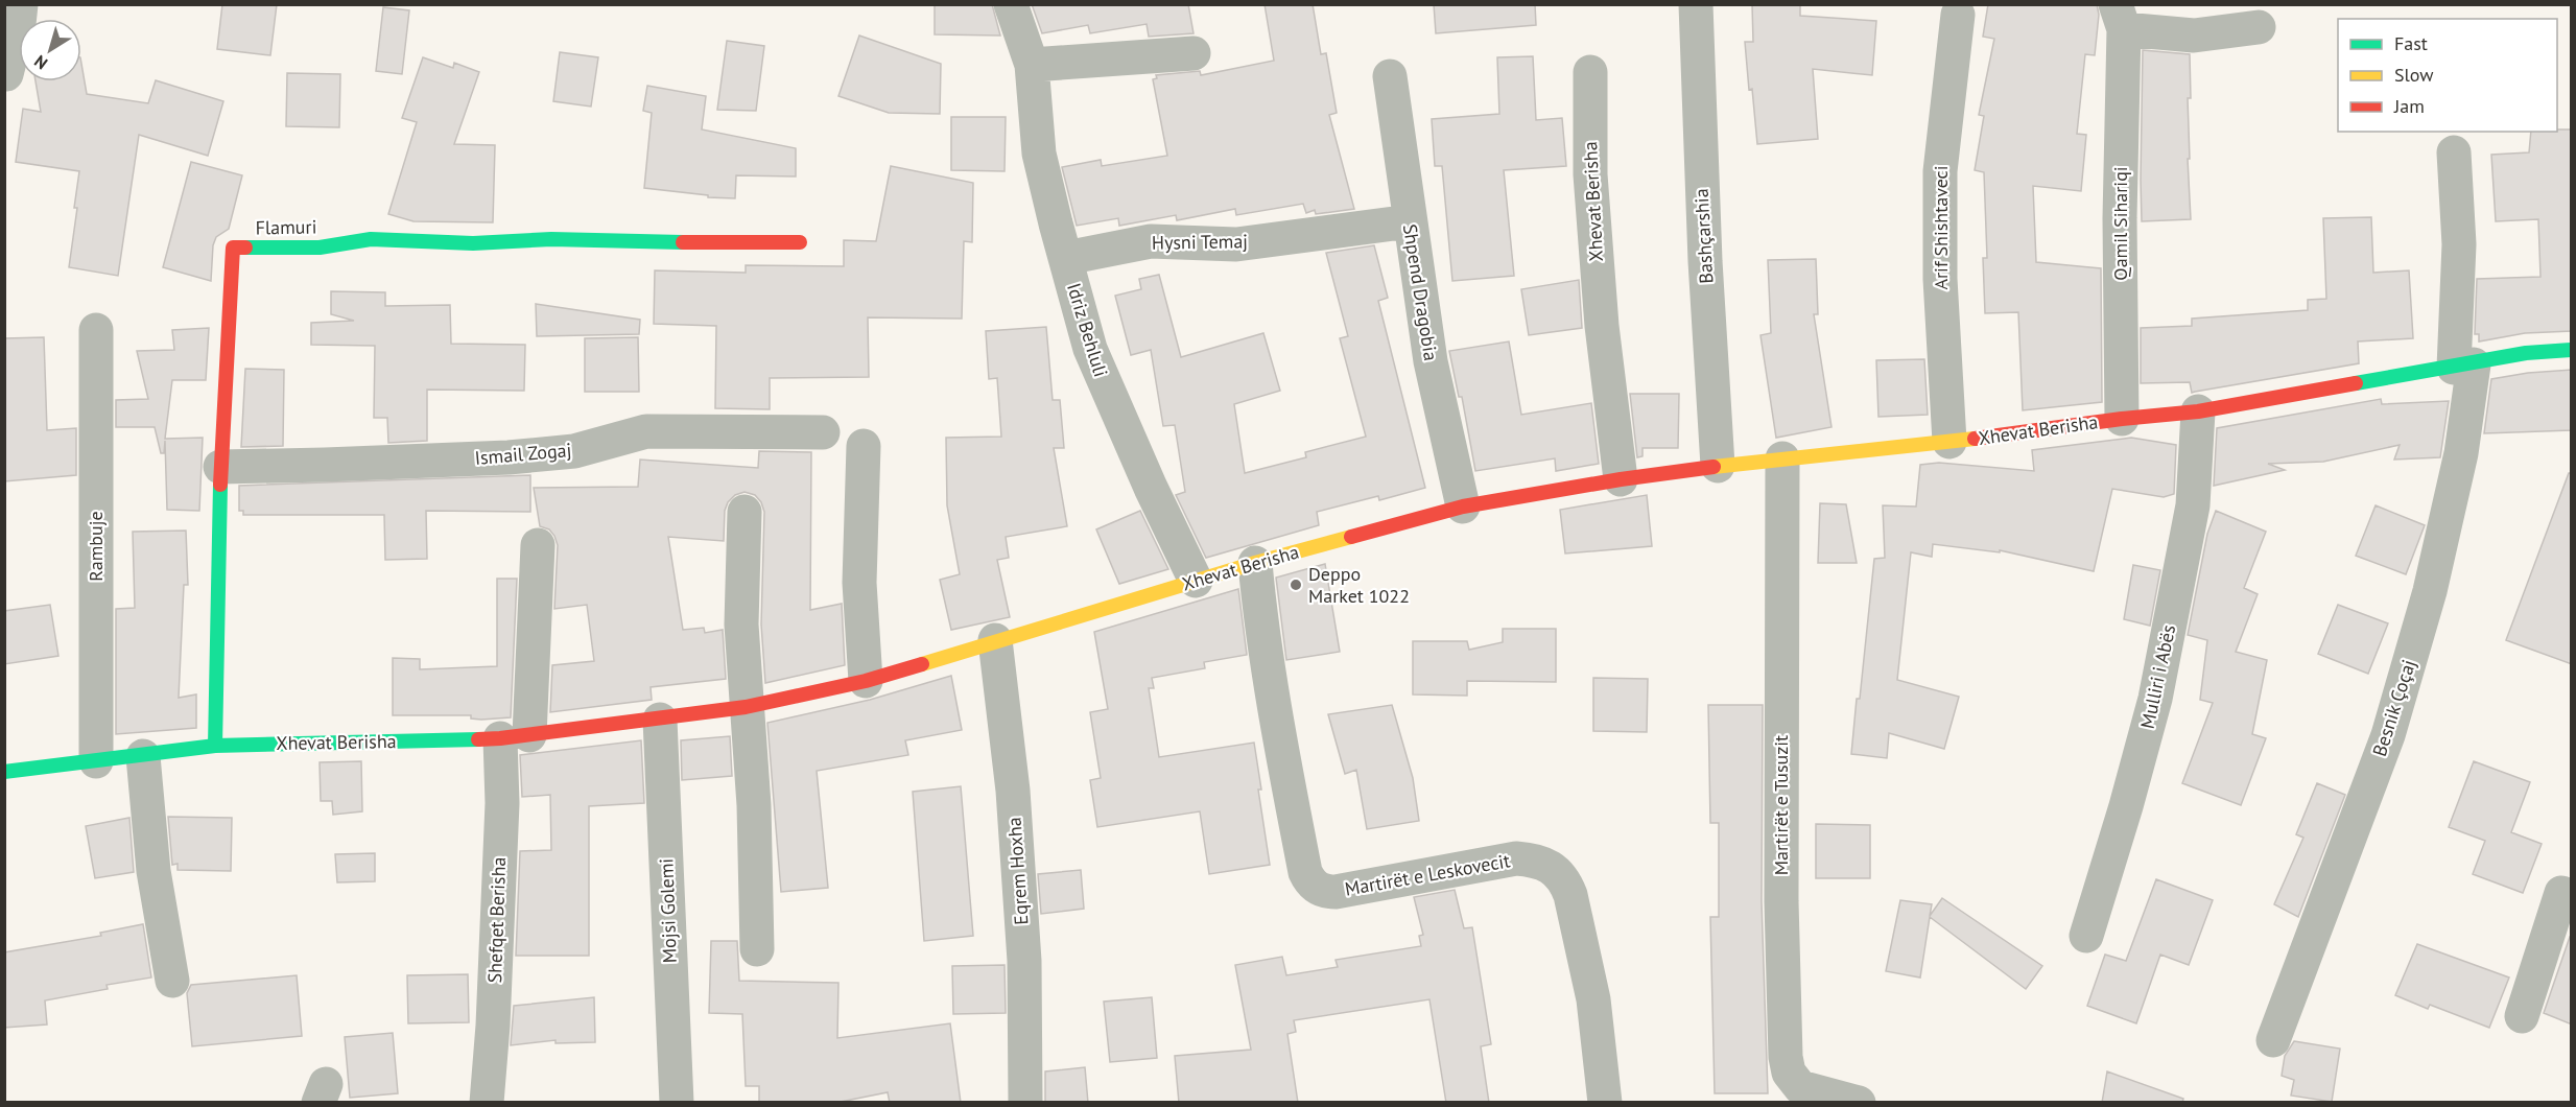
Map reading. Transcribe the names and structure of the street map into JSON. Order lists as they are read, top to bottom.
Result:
{
  "streets": {
    "street": [
      "Xhevat Berisha",
      "Qamil Sihariqi",
      "Flamuri",
      "Arif Shishtaveci",
      "Bashçarshia",
      "Hysni Temaj",
      "Shpend Dragobia",
      "Idriz Behluli",
      "Ismail Zogaj",
      "Rambuje",
      "Mulliri i Abës",
      "Besnik Çoçaj",
      "Martirët e Tusuzit",
      "Eqrem Hoxha",
      "Martirët e Leskovecit",
      "Mojsi Golemi",
      "Shefqet Berisha"
    ]
  },
  "crossings": [
    ["Xhevat Berisha", "Qamil Sihariqi"],
    ["Xhevat Berisha", "Flamuri"],
    ["Xhevat Berisha", "Arif Shishtaveci"],
    ["Xhevat Berisha", "Bashçarshia"],
    ["Xhevat Berisha", "Shpend Dragobia"],
    ["Xhevat Berisha", "Idriz Behluli"],
    ["Xhevat Berisha", "Rambuje"],
    ["Xhevat Berisha", "Mulliri i Abës"],
    ["Xhevat Berisha", "Besnik Çoçaj"],
    ["Xhevat Berisha", "Martirët e Tusuzit"],
    ["Xhevat Berisha", "Eqrem Hoxha"],
    ["Xhevat Berisha", "Martirët e Leskovecit"],
    ["Xhevat Berisha", "Mojsi Golemi"],
    ["Xhevat Berisha", "Shefqet Berisha"],
    ["Flamuri", "Ismail Zogaj"],
    ["Hysni Temaj", "Shpend Dragobia"],
    ["Hysni Temaj", "Idriz Behluli"]
  ],
  "places": ["Deppo Market 1022"],
  "legend": ["Fast", "Slow", "Jam"],
  "north": "bottom left"
}
